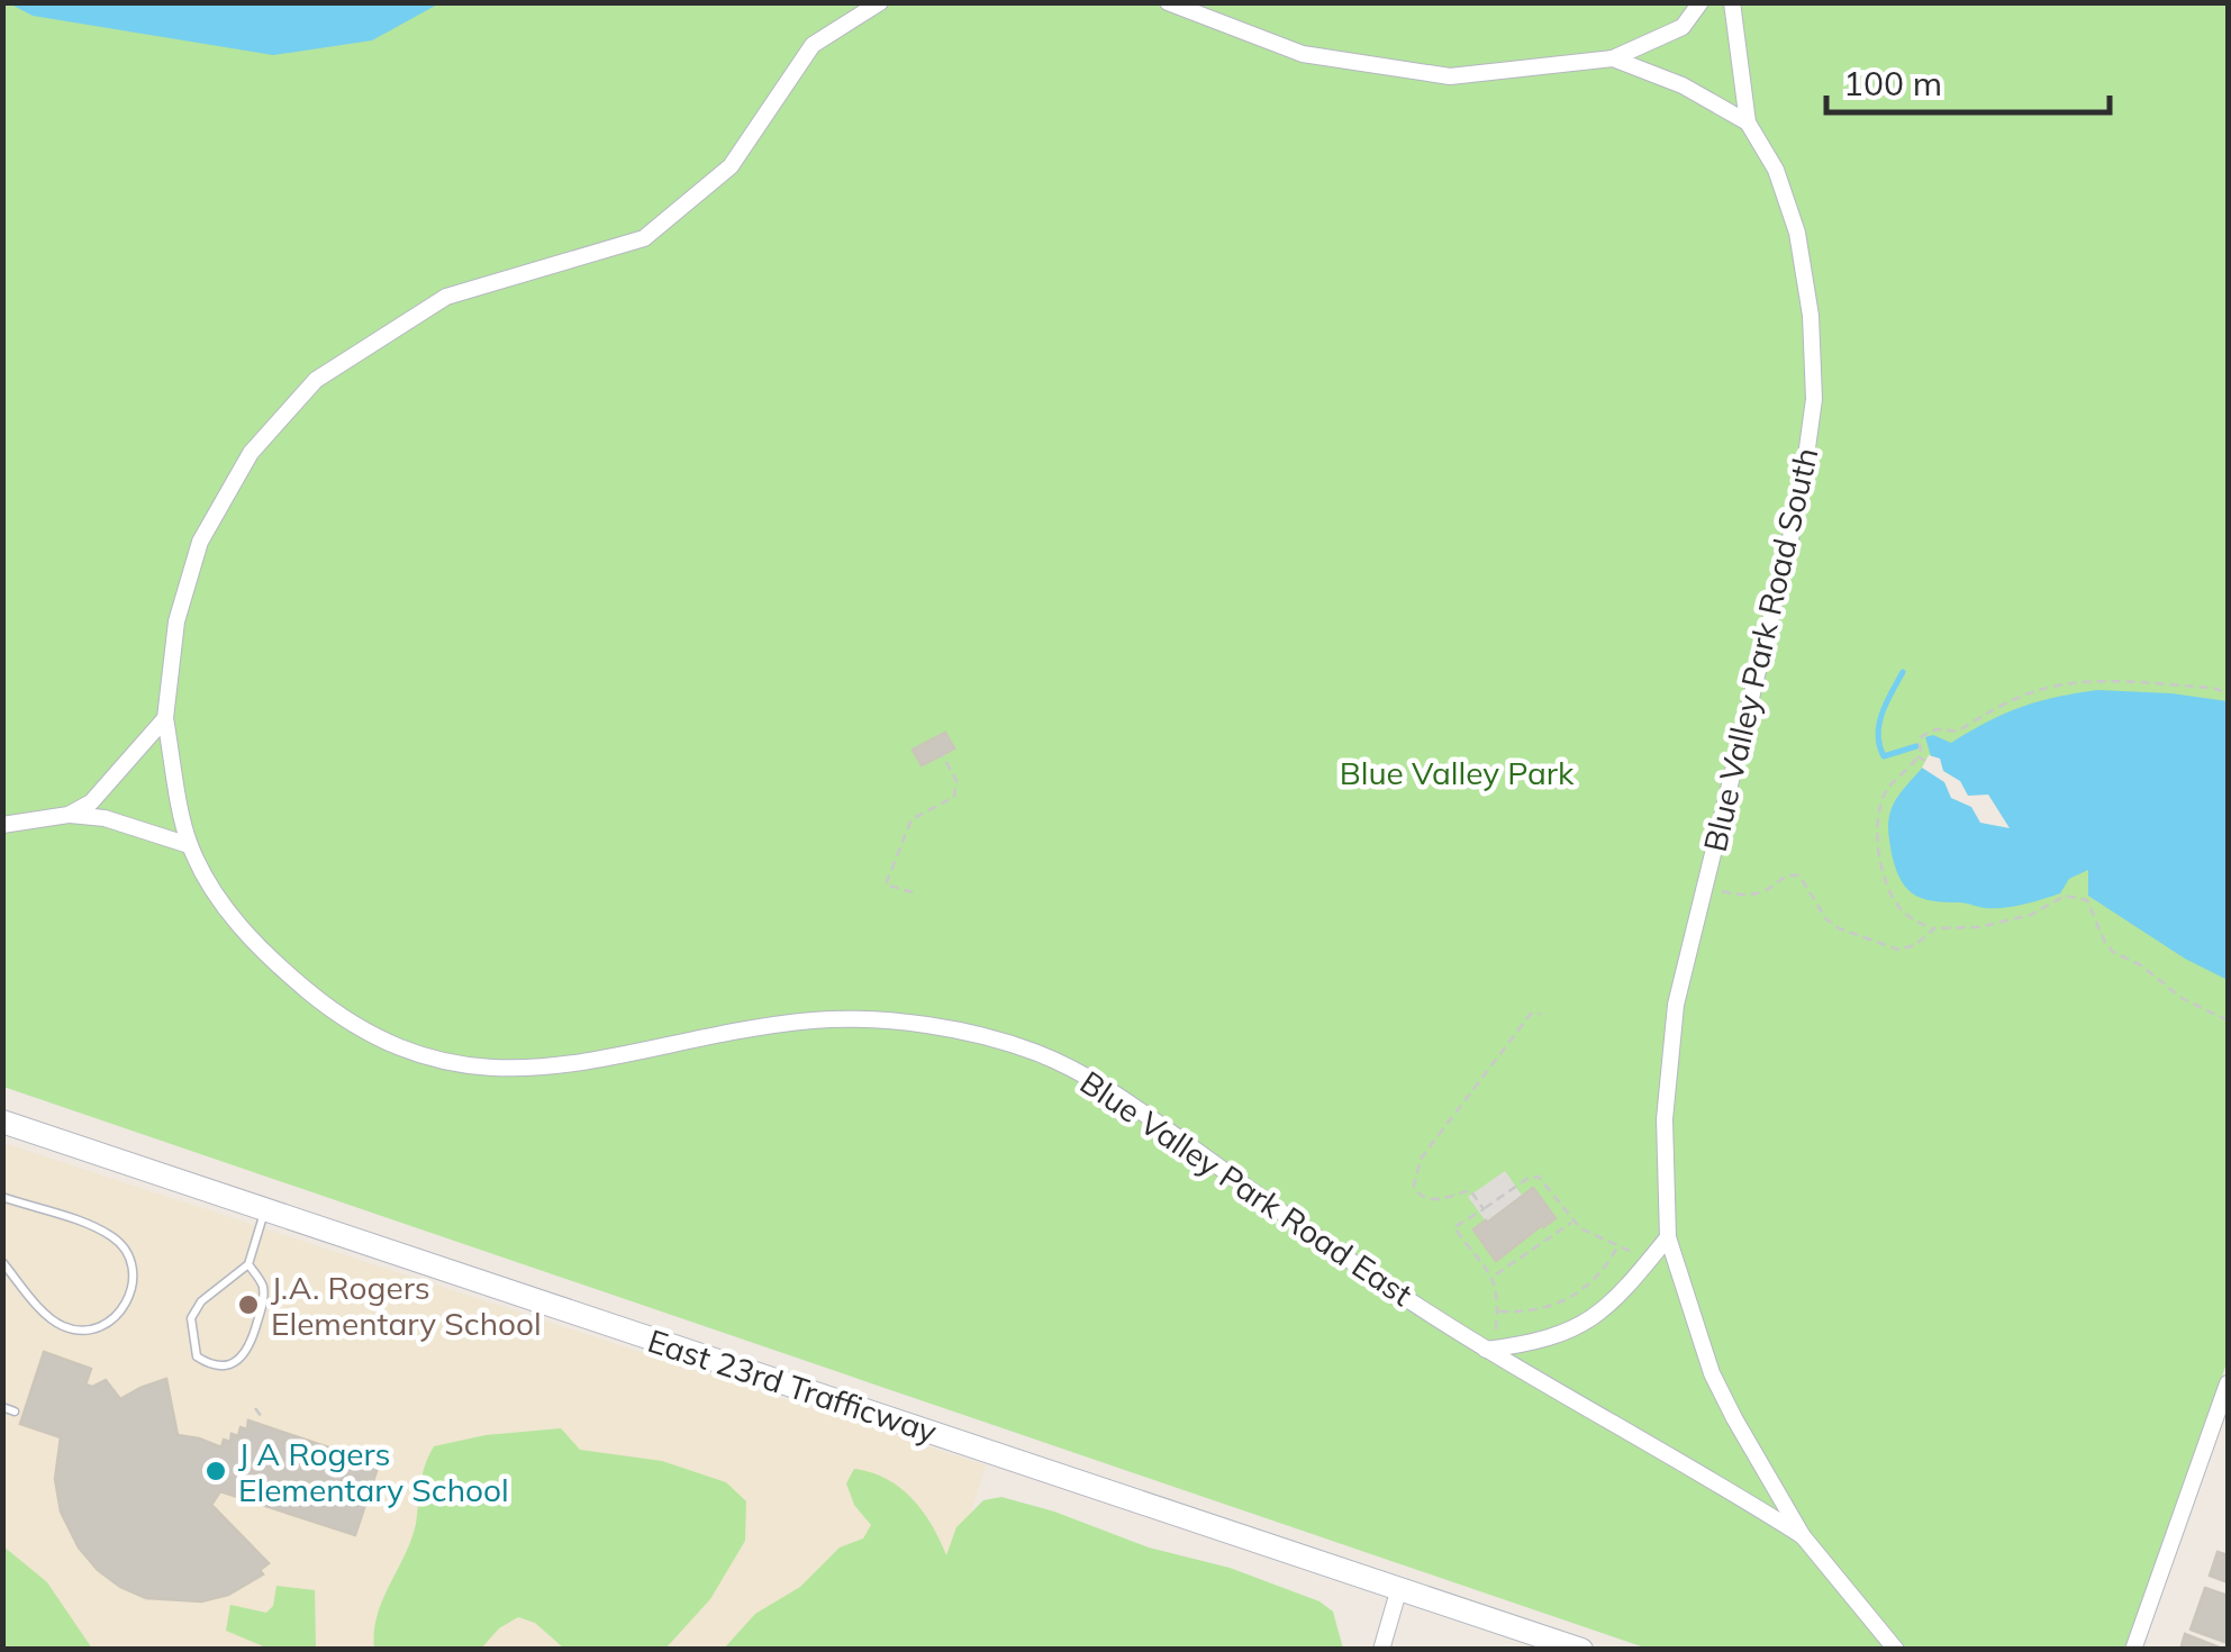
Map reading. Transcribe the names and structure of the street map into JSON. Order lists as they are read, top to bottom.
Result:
{
  "streets": {
    "main road": ["East 23rd Trafficway"],
    "street": ["Blue Valley Park Road South", "Blue Valley Park Road East"]
  },
  "crossings": [
    ["Blue Valley Park Road South", "Blue Valley Park Road East"]
  ],
  "parks": ["Blue Valley Park"],
  "places": ["J.A. Rogers Elementary School", "J A Rogers Elementary School"],
  "scale_bar": "100 m"
}
